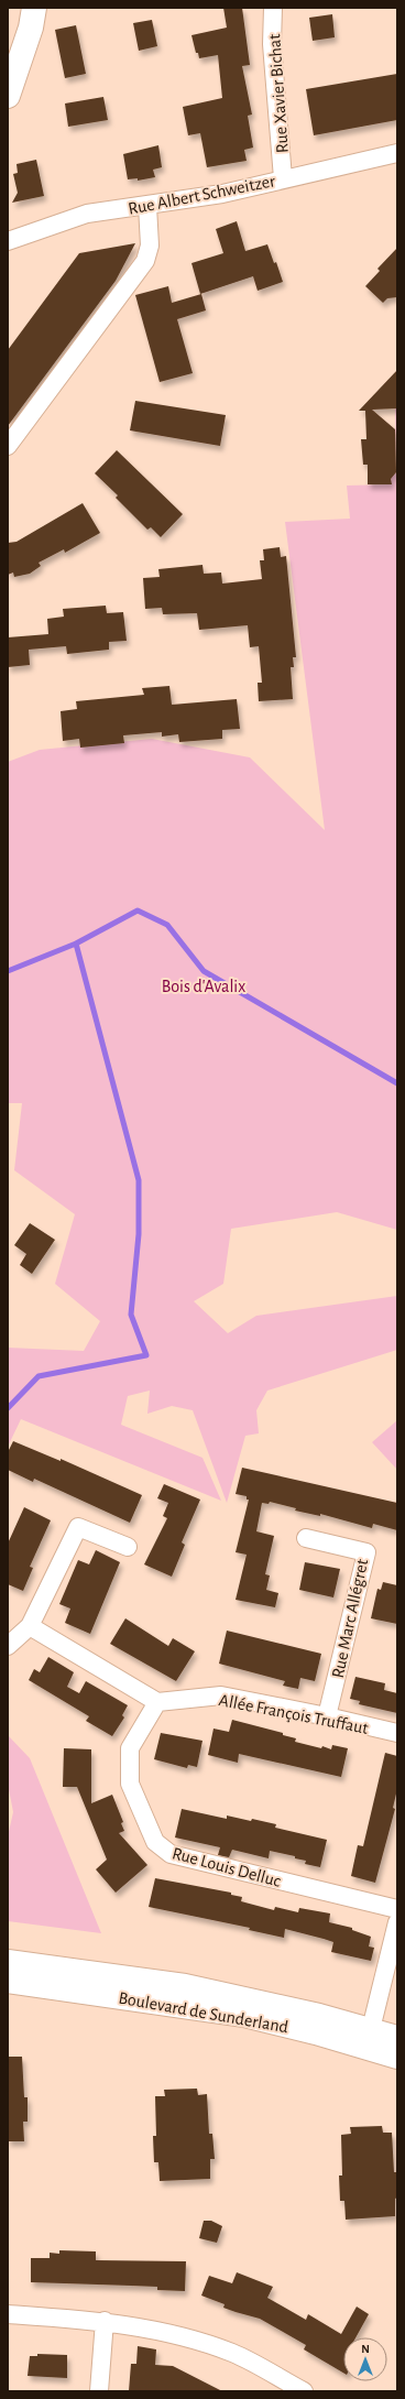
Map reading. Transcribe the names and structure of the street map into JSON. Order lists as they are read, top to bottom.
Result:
{
  "streets": {
    "main road": ["Boulevard de Sunderland"],
    "street": [
      "Rue Xavier Bichat",
      "Rue Albert Schweitzer",
      "Rue Marc Allégret",
      "Allée François Truffaut",
      "Rue Louis Delluc"
    ]
  },
  "crossings": [
    ["Rue Xavier Bichat", "Rue Albert Schweitzer"],
    ["Rue Marc Allégret", "Allée François Truffaut"],
    ["Allée François Truffaut", "Rue Louis Delluc"]
  ],
  "parks": ["Bois d'Avalix"],
  "north": "top"
}
